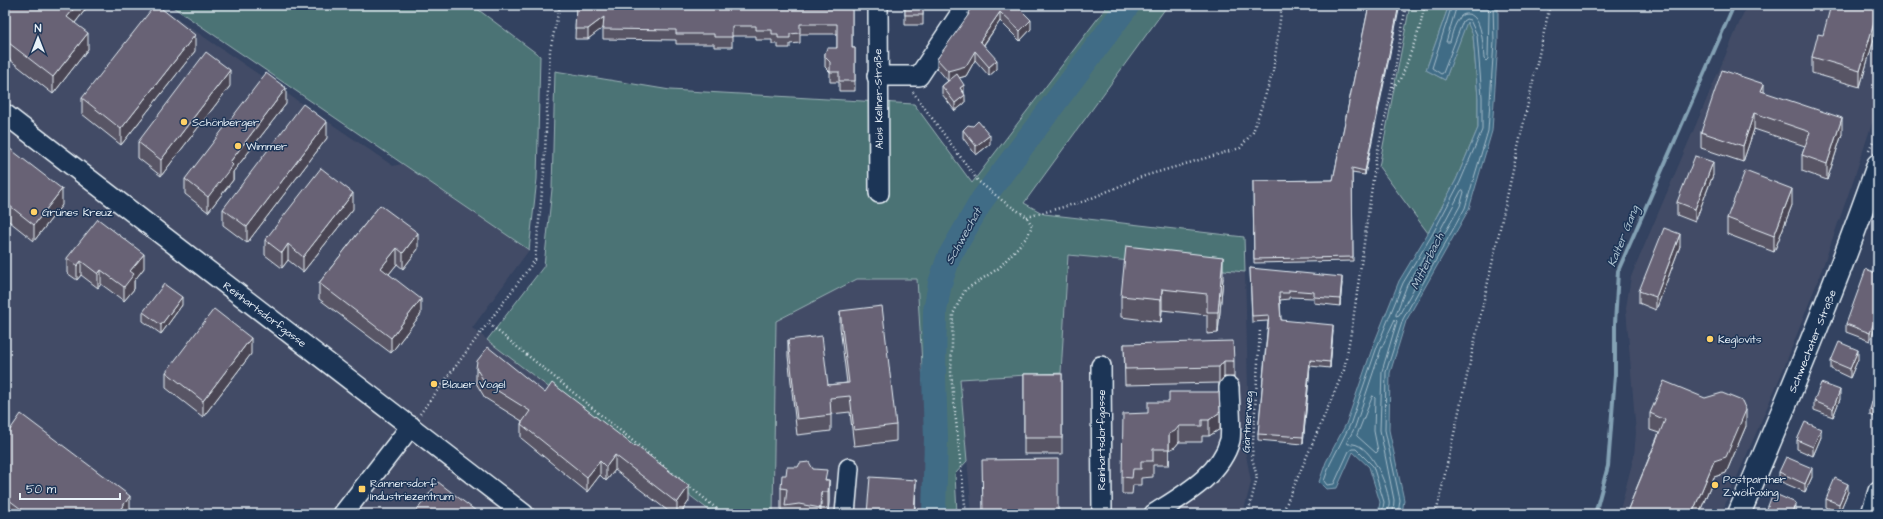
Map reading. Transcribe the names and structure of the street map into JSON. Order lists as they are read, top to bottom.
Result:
{
  "streets": {
    "main road": ["Schwechater Straße"],
    "street": ["Alois Kellner-Straße", "Reinhartsdorfgasse"],
    "path": ["Gärtnerweg"]
  },
  "water": ["Schwechat", "Kalter Gang", "Mitterbach"],
  "places": {
    "other": [
      "Schönberger",
      "Wimmer",
      "Grünes Kreuz",
      "Keglovits",
      "Blauer Vogel",
      "Postpartner Zwölfaxing"
    ],
    "transit": ["Rannersdorf Industriezentrum"]
  },
  "scale_bar": "50 m",
  "north": "top"
}
